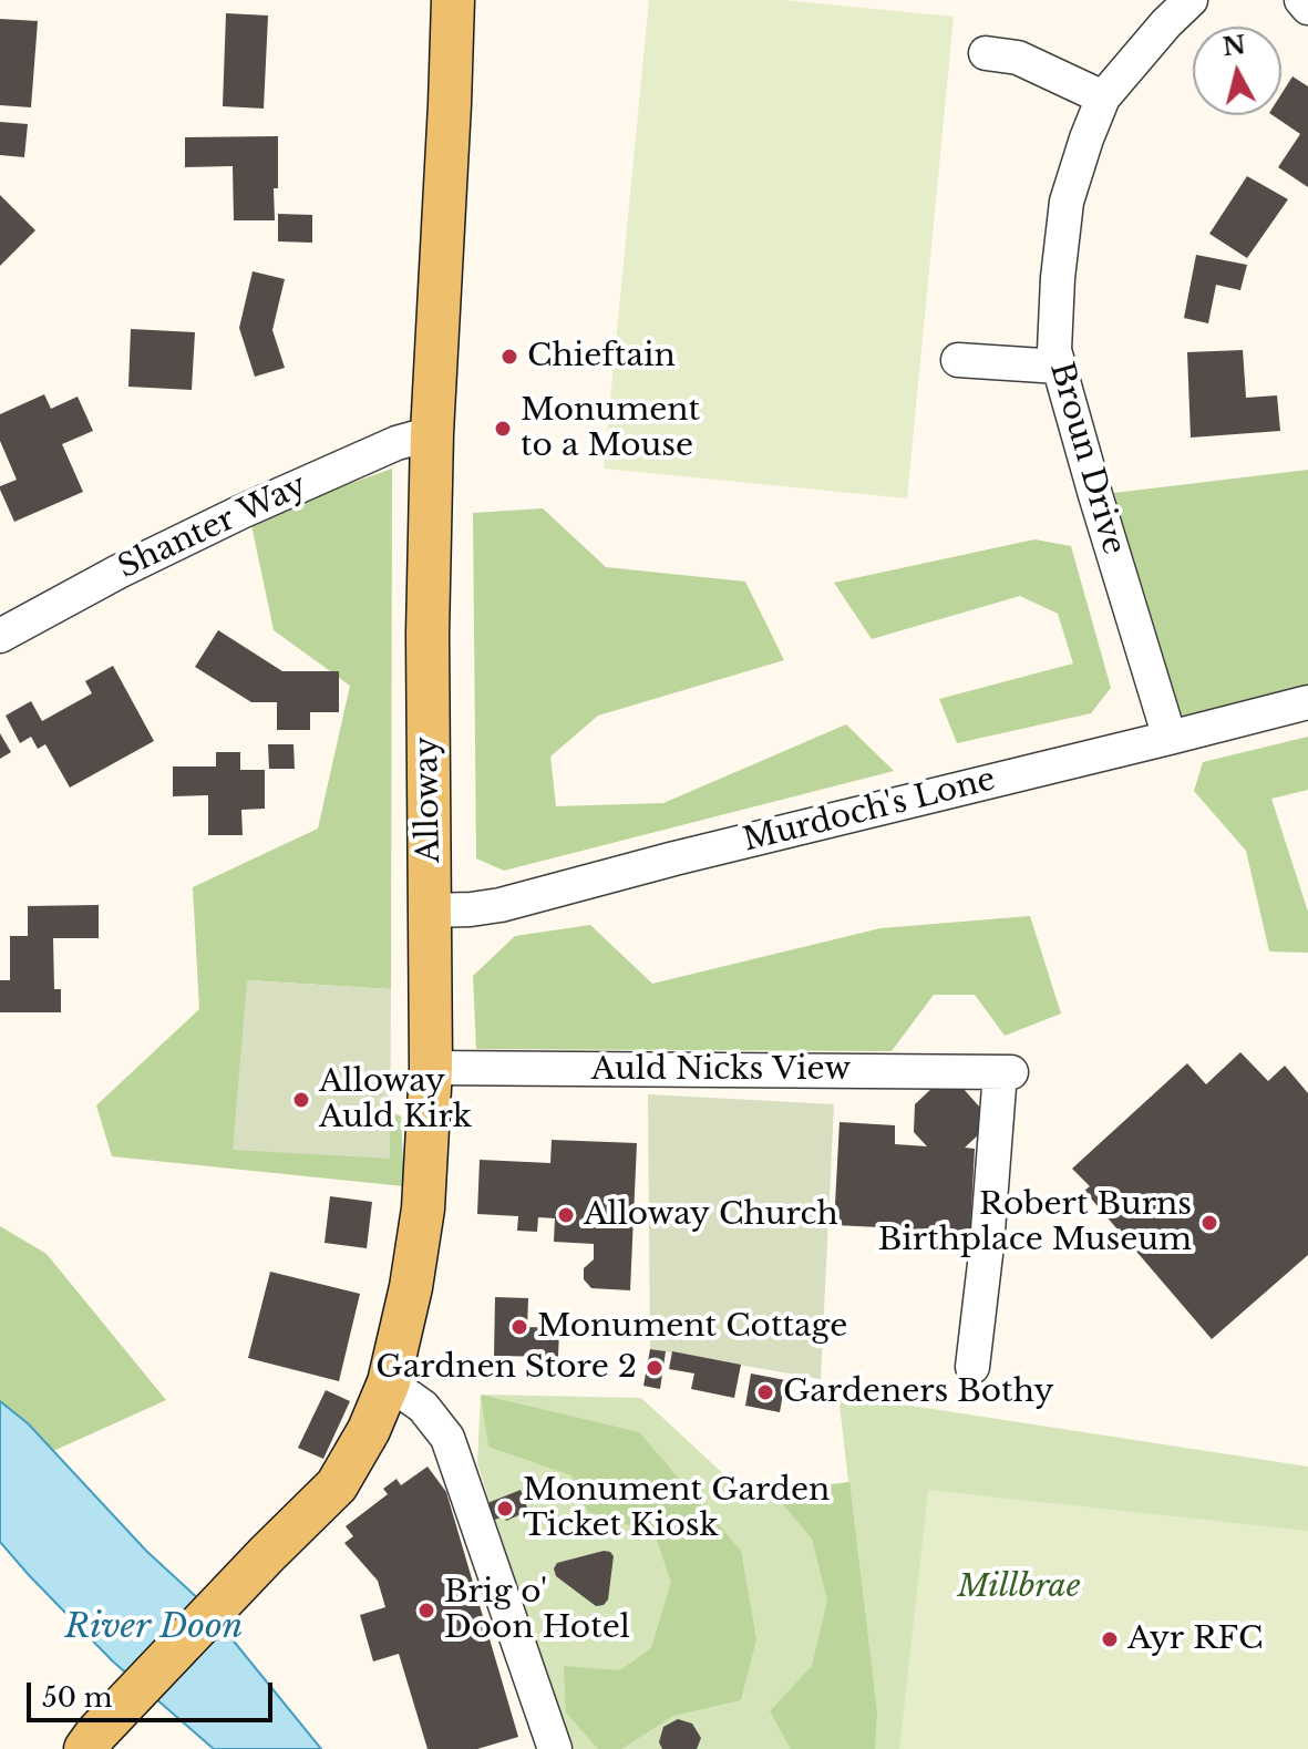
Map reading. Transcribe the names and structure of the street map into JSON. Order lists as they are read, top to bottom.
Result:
{
  "streets": {
    "main road": ["Alloway"],
    "street": [
      "Broun Drive",
      "Shanter Way",
      "Murdoch's Lone",
      "Auld Nicks View"
    ]
  },
  "crossings": [
    ["Broun Drive", "Murdoch's Lone"],
    ["Shanter Way", "Alloway"],
    ["Alloway", "Murdoch's Lone"],
    ["Alloway", "Auld Nicks View"]
  ],
  "water": ["River Doon"],
  "parks": ["Millbrae"],
  "places": [
    "Chieftain",
    "Monument to a Mouse",
    "Alloway Auld Kirk",
    "Alloway Church",
    "Robert Burns Birthplace Museum",
    "Monument Cottage",
    "Gardnen Store 2",
    "Gardeners Bothy",
    "Monument Garden Ticket Kiosk",
    "Brig o' Doon Hotel",
    "Ayr RFC"
  ],
  "scale_bar": "50 m",
  "north": "top"
}
